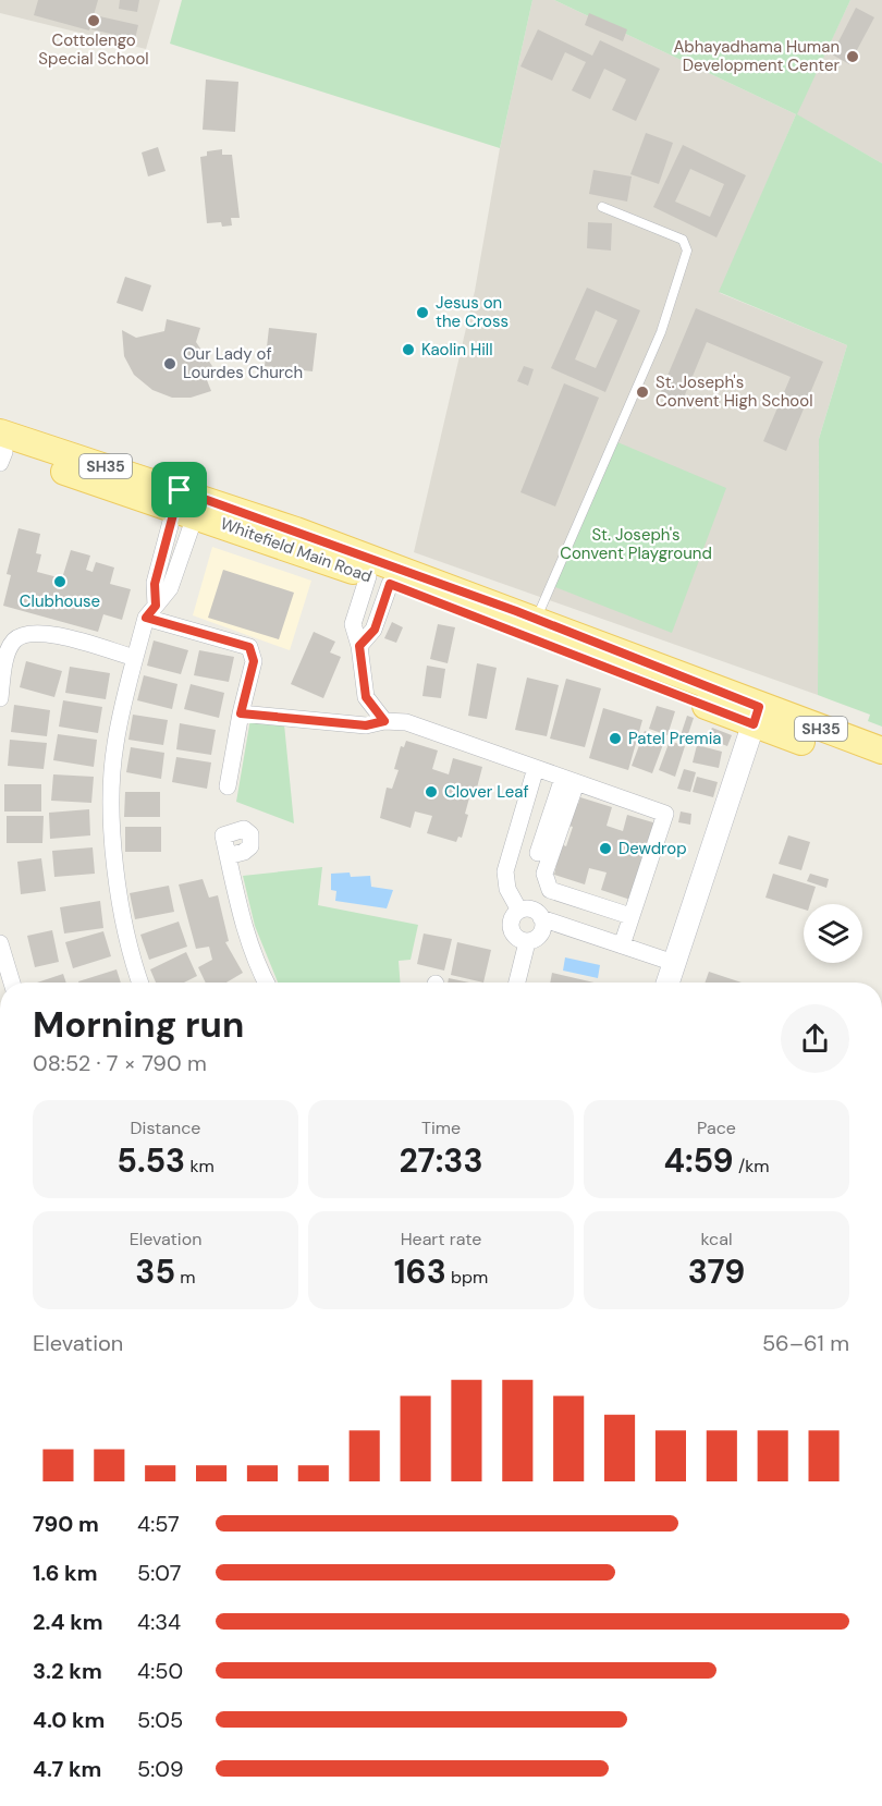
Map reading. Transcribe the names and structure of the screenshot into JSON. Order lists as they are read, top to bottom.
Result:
{
  "streets": {
    "main road": ["SH35", "Whitefield Main Road"]
  },
  "parks": ["St. Joseph's Convent Playground"],
  "places": [
    "Cottolengo Special School",
    "Abhayadhama Human Development Center",
    "Jesus on the Cross",
    "Kaolin Hill",
    "Our Lady of Lourdes Church",
    "St. Joseph's Convent High School",
    "Clubhouse",
    "Patel Premia",
    "Clover Leaf",
    "Dewdrop"
  ],
  "page": {
    "heading": ["Morning run", "08:52 · 7 × 790 m"],
    "stats": [
      ["Distance", "5.53 km"],
      ["Time", "27:33"],
      ["Pace", "4:59 /km"],
      ["Elevation", "35 m"],
      ["Heart rate", "163 bpm"],
      ["kcal", "379"]
    ],
    "chart": ["Elevation", "56–61 m"],
    "list": [
      {
        "name": "790 m",
        "note": "4:57"
      },
      {
        "name": "1.6 km",
        "note": "5:07"
      },
      {
        "name": "2.4 km",
        "note": "4:34"
      },
      {
        "name": "3.2 km",
        "note": "4:50"
      },
      {
        "name": "4.0 km",
        "note": "5:05"
      },
      {
        "name": "4.7 km",
        "note": "5:09"
      }
    ]
  }
}
